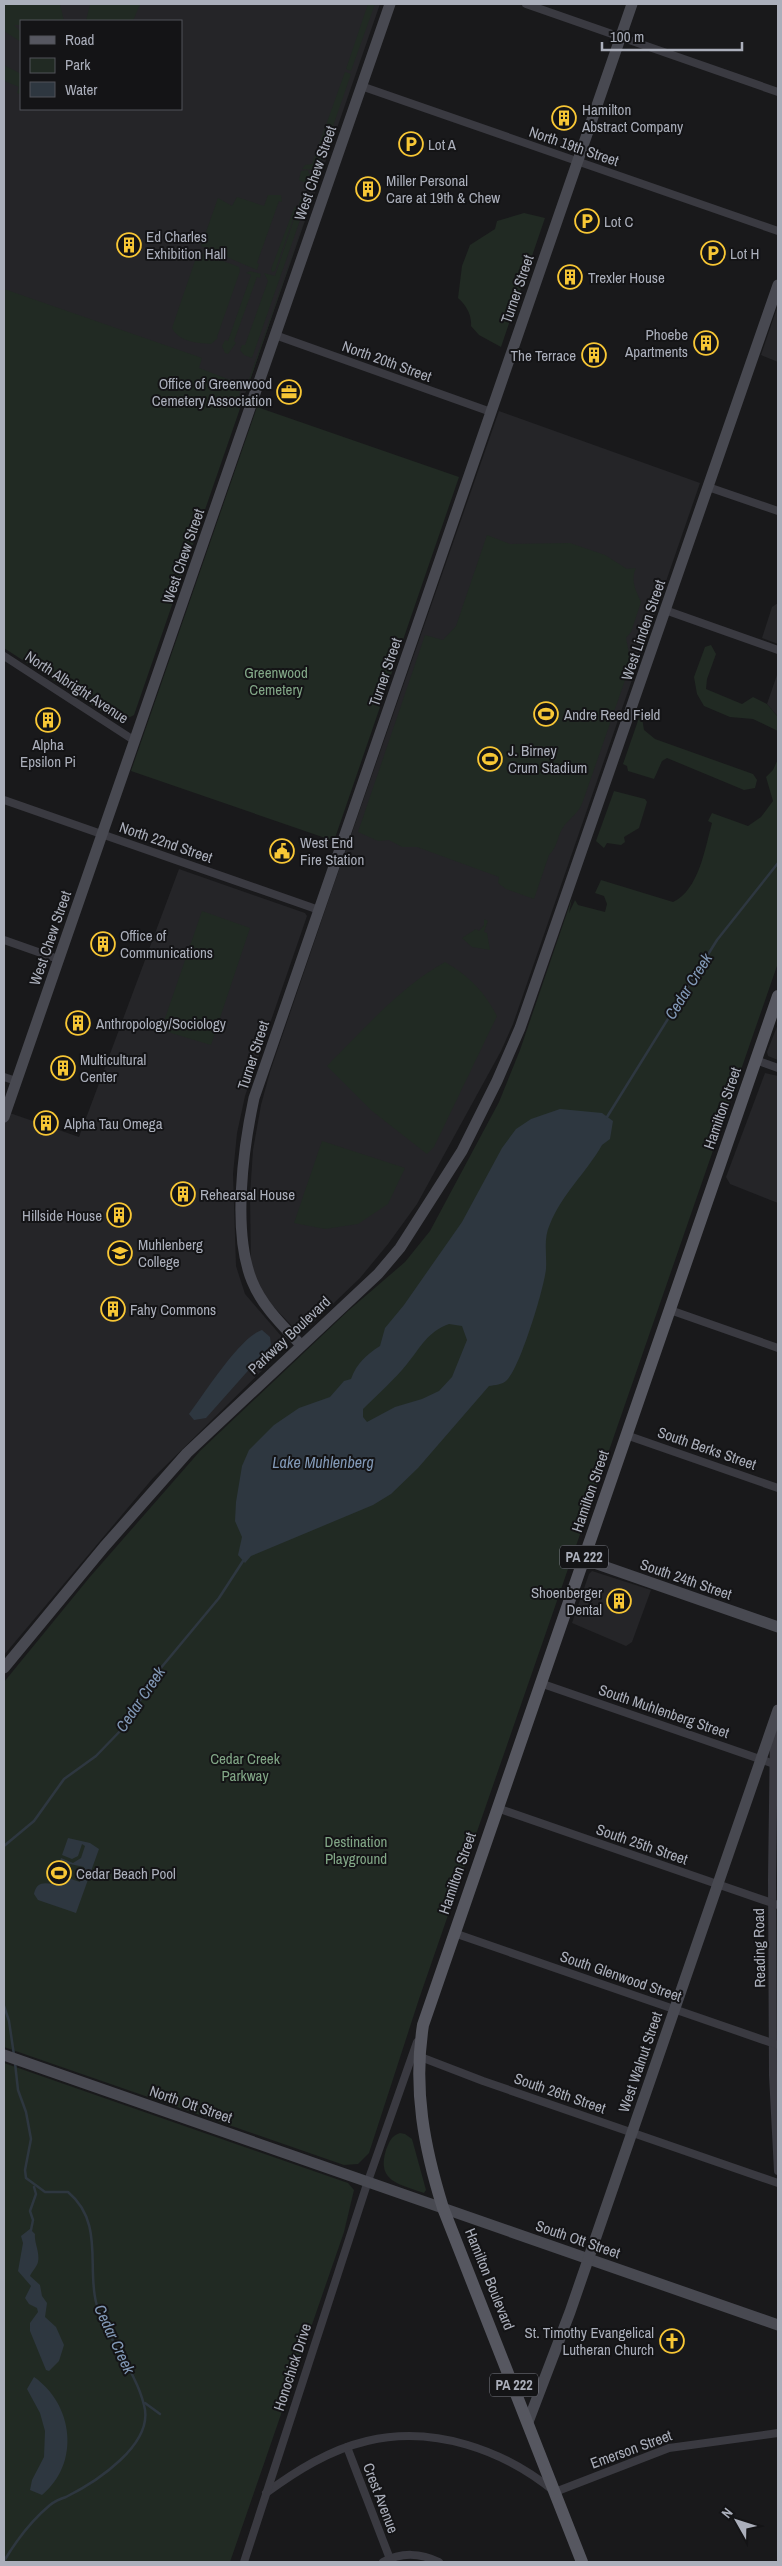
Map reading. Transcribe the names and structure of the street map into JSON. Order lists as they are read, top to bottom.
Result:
{
  "streets": {
    "main road": ["Hamilton Street", "PA 222", "Hamilton Boulevard"],
    "street": [
      "North 19th Street",
      "West Chew Street",
      "Turner Street",
      "North 20th Street",
      "West Linden Street",
      "North Albright Avenue",
      "North 22nd Street",
      "Parkway Boulevard",
      "South Berks Street",
      "South 24th Street",
      "South Muhlenberg Street",
      "South 25th Street",
      "Reading Road",
      "South Glenwood Street",
      "West Walnut Street",
      "South 26th Street",
      "North Ott Street",
      "South Ott Street",
      "Honochick Drive",
      "Emerson Street",
      "Crest Avenue"
    ]
  },
  "crossings": [
    ["North 19th Street", "West Chew Street"],
    ["North 19th Street", "Turner Street"],
    ["West Chew Street", "North 20th Street"],
    ["West Chew Street", "North Albright Avenue"],
    ["West Chew Street", "North 22nd Street"],
    ["Turner Street", "North 20th Street"],
    ["Turner Street", "North 22nd Street"],
    ["Turner Street", "Parkway Boulevard"],
    ["West Linden Street", "Parkway Boulevard"],
    ["Hamilton Street", "South Berks Street"],
    ["Hamilton Street", "South 24th Street"],
    ["Hamilton Street", "South Muhlenberg Street"],
    ["Hamilton Street", "South 25th Street"],
    ["Hamilton Street", "South Glenwood Street"],
    ["Hamilton Street", "South 26th Street"],
    ["Hamilton Street", "North Ott Street"],
    ["Hamilton Street", "South Ott Street"],
    ["Hamilton Street", "Hamilton Boulevard"],
    ["Hamilton Street", "Honochick Drive"],
    ["South Muhlenberg Street", "Reading Road"],
    ["South Muhlenberg Street", "West Walnut Street"],
    ["South 25th Street", "Reading Road"],
    ["South 25th Street", "West Walnut Street"],
    ["Reading Road", "South Glenwood Street"],
    ["Reading Road", "West Walnut Street"],
    ["South Glenwood Street", "West Walnut Street"],
    ["West Walnut Street", "South 26th Street"],
    ["West Walnut Street", "South Ott Street"],
    ["West Walnut Street", "Hamilton Boulevard"],
    ["South 26th Street", "Hamilton Boulevard"],
    ["North Ott Street", "South Ott Street"],
    ["North Ott Street", "Honochick Drive"],
    ["South Ott Street", "Hamilton Boulevard"],
    ["South Ott Street", "Honochick Drive"],
    ["Hamilton Boulevard", "Emerson Street"]
  ],
  "water": ["Cedar Creek", "Lake Muhlenberg"],
  "parks": ["Greenwood Cemetery", "Cedar Creek Parkway", "Destination Playground"],
  "places": {
    "building": [
      "Hamilton Abstract Company",
      "Miller Personal Care at 19th & Chew",
      "Ed Charles Exhibition Hall",
      "Trexler House",
      "Phoebe Apartments",
      "The Terrace",
      "Alpha Epsilon Pi",
      "Office of Communications",
      "Anthropology/Sociology",
      "Multicultural Center",
      "Alpha Tau Omega",
      "Rehearsal House",
      "Hillside House",
      "Fahy Commons",
      "Shoenberger Dental"
    ],
    "parking": ["Lot A", "Lot C", "Lot H"],
    "office": ["Office of Greenwood Cemetery Association"],
    "sports": ["Andre Reed Field", "J. Birney Crum Stadium", "Cedar Beach Pool"],
    "public building": ["West End Fire Station"],
    "school or university": ["Muhlenberg College"],
    "church": ["St. Timothy Evangelical Lutheran Church"]
  },
  "legend": ["Road", "Park", "Water"],
  "scale_bar": "100 m",
  "north": "top left"
}
